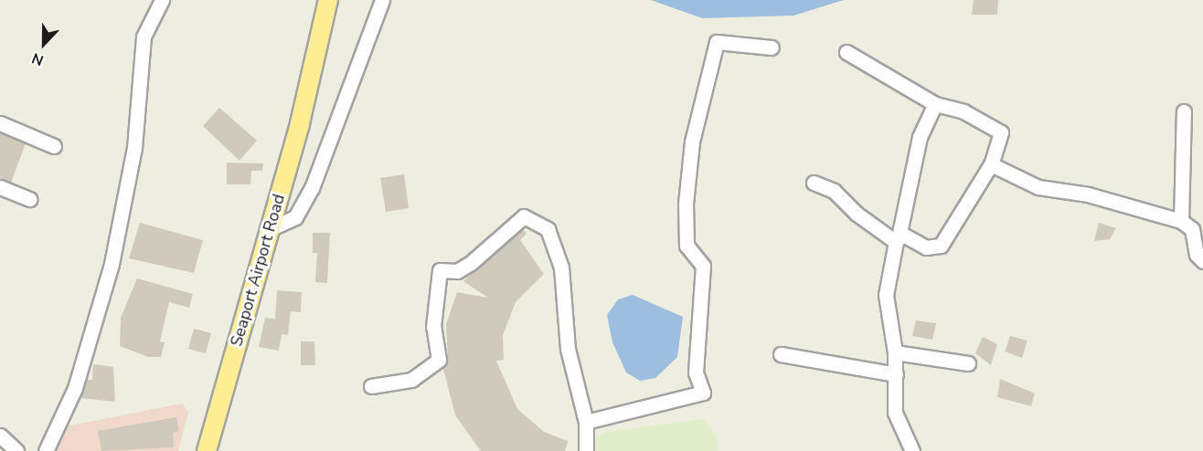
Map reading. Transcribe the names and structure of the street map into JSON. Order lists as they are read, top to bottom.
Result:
{
  "streets": {
    "main road": ["Seaport Airport Road"]
  },
  "north": "bottom"
}
